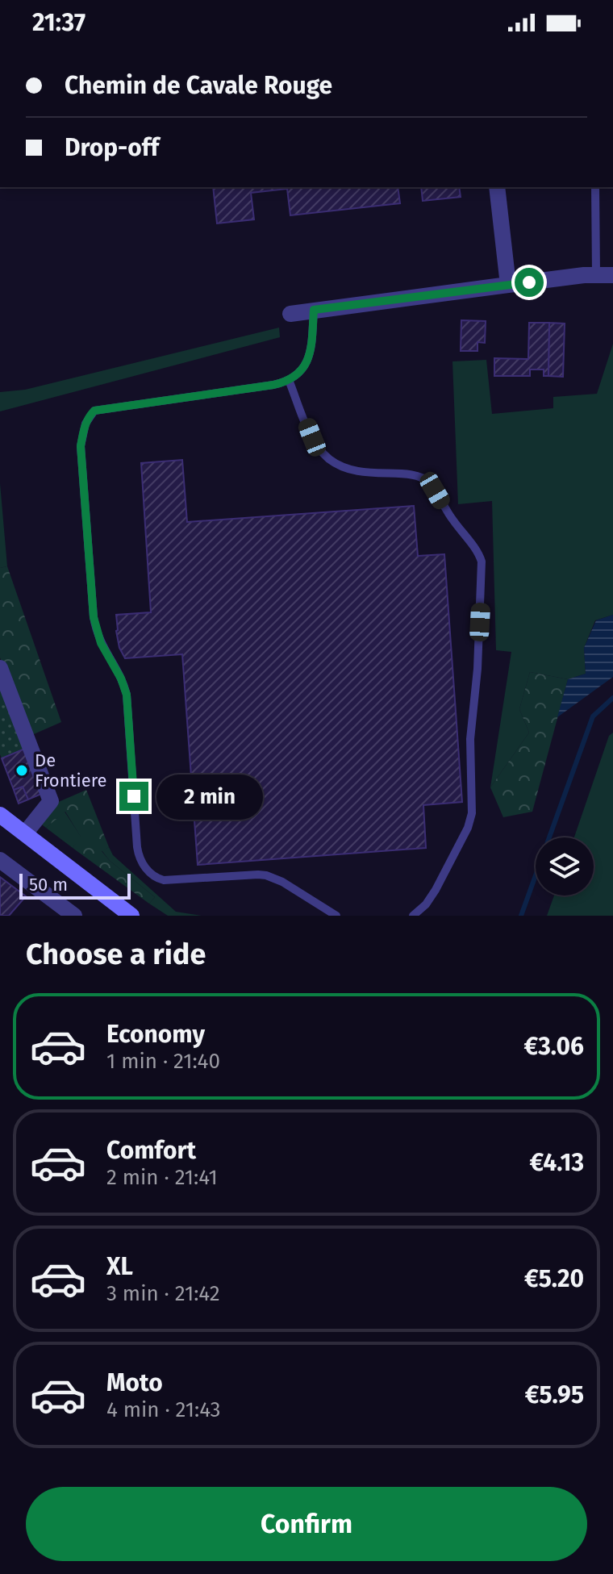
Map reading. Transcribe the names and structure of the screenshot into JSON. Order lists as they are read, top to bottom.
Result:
{
  "places": ["De Frontiere"],
  "scale_bar": "50 m",
  "page": {
    "status": "21:37",
    "banner": ["Chemin de Cavale Rouge", "Drop-off"],
    "bubble": "2 min",
    "scale": "50 m",
    "heading": "Choose a ride",
    "list": [
      {
        "name": "Economy",
        "note": "1 min · 21:40",
        "value": "€3.06"
      },
      {
        "name": "Comfort",
        "note": "2 min · 21:41",
        "value": "€4.13"
      },
      {
        "name": "XL",
        "note": "3 min · 21:42",
        "value": "€5.20"
      },
      {
        "name": "Moto",
        "note": "4 min · 21:43",
        "value": "€5.95"
      }
    ],
    "buttons": "Confirm"
  }
}
